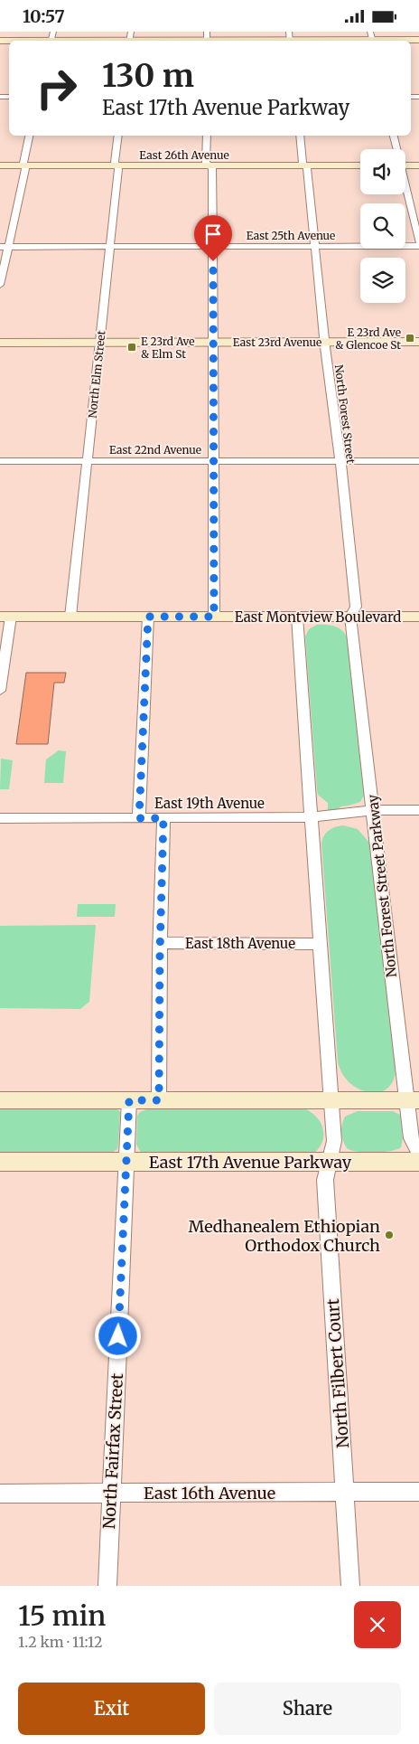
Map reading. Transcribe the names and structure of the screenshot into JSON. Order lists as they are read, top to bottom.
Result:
{
  "streets": {
    "street": [
      "East 26th Avenue",
      "East 25th Avenue",
      "East 23rd Avenue",
      "North Elm Street",
      "North Forest Street",
      "East 22nd Avenue",
      "East Montview Boulevard",
      "East 19th Avenue",
      "North Forest Street Parkway",
      "East 18th Avenue",
      "East 17th Avenue Parkway",
      "North Filbert Court",
      "North Fairfax Street",
      "East 16th Avenue"
    ]
  },
  "crossings": [
    ["East 26th Avenue", "North Elm Street"],
    ["East 26th Avenue", "North Forest Street"],
    ["East 25th Avenue", "North Elm Street"],
    ["East 25th Avenue", "North Forest Street"],
    ["East 23rd Avenue", "North Elm Street"],
    ["East 23rd Avenue", "North Forest Street"],
    ["North Elm Street", "East 22nd Avenue"],
    ["North Elm Street", "East Montview Boulevard"],
    ["North Forest Street", "East 22nd Avenue"],
    ["North Forest Street", "East Montview Boulevard"],
    ["North Forest Street", "North Forest Street Parkway"],
    ["East Montview Boulevard", "North Forest Street Parkway"],
    ["East 19th Avenue", "North Forest Street Parkway"],
    ["East 17th Avenue Parkway", "North Filbert Court"],
    ["East 17th Avenue Parkway", "North Fairfax Street"],
    ["North Filbert Court", "East 16th Avenue"],
    ["North Fairfax Street", "East 16th Avenue"]
  ],
  "places": {
    "transit": ["E 23rd Ave & Glencoe St", "E 23rd Ave & Elm St"],
    "other": ["Medhanealem Ethiopian Orthodox Church"]
  },
  "page": {
    "status": "10:57",
    "turn": ["130 m", "East 17th Avenue Parkway"],
    "heading": ["15 min", "1.2 km · 11:12"],
    "buttons": ["Exit", "Share"]
  }
}
